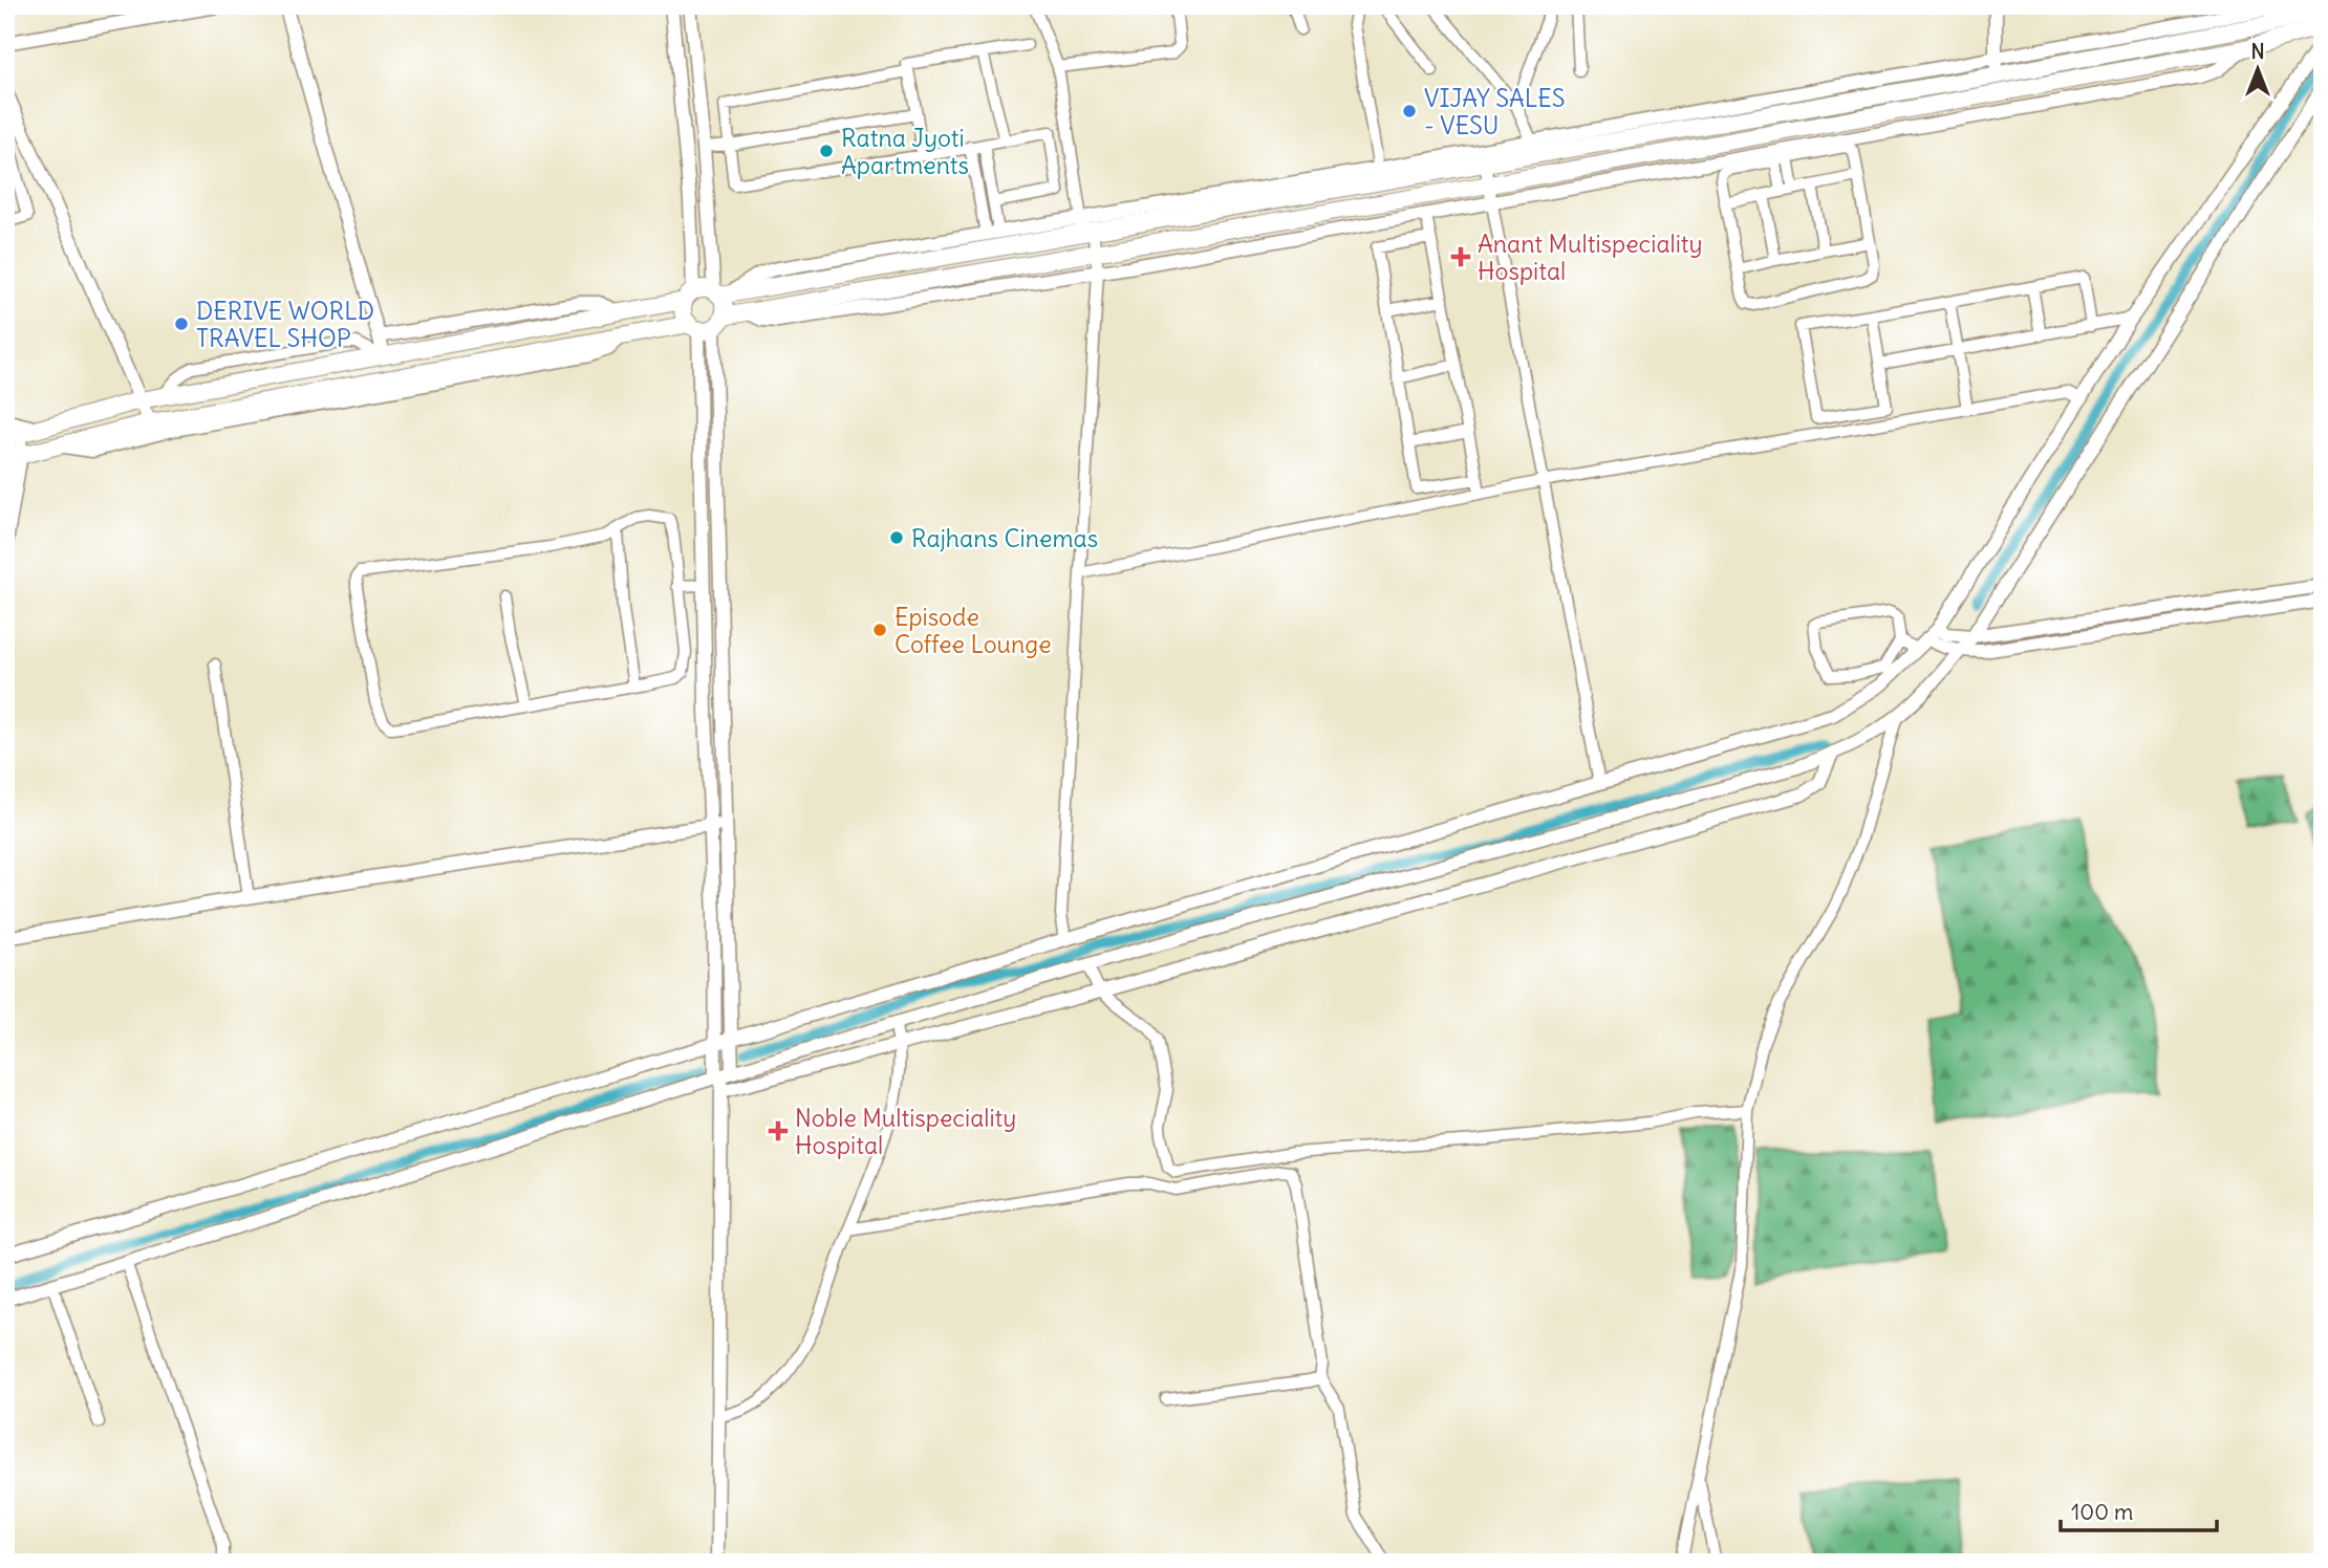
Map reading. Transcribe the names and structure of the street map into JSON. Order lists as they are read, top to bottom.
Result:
{
  "places": {
    "other": [
      "VIJAY SALES - VESU",
      "Ratna Jyoti Apartments",
      "DERIVE WORLD TRAVEL SHOP",
      "Rajhans Cinemas",
      "Episode Coffee Lounge"
    ],
    "health": ["Anant Multispeciality Hospital", "Noble Multispeciality Hospital"]
  },
  "scale_bar": "100 m",
  "north": "top"
}
